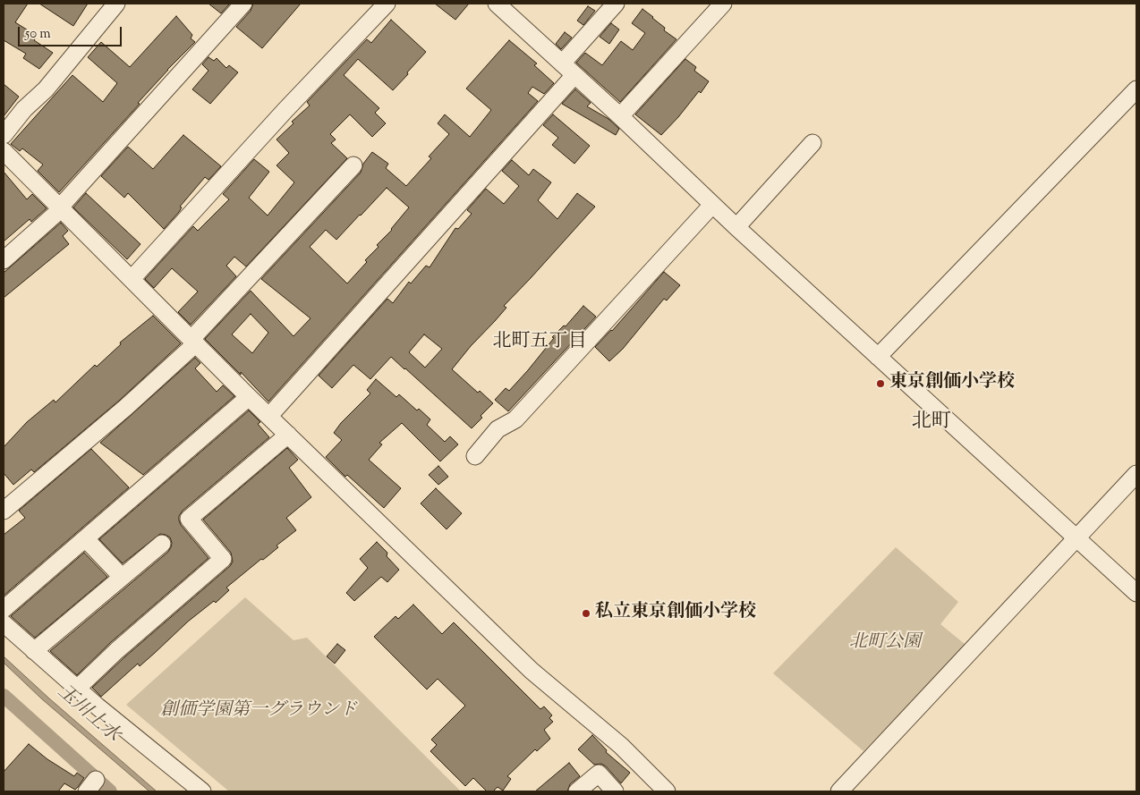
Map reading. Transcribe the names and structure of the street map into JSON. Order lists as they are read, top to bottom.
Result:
{
  "districts": ["北町五丁目", "北町"],
  "water": ["玉川上水"],
  "parks": ["北町公園", "創価学園第一グラウンド"],
  "places": ["東京創価小学校", "私立東京創価小学校"],
  "scale_bar": "50 m"
}
